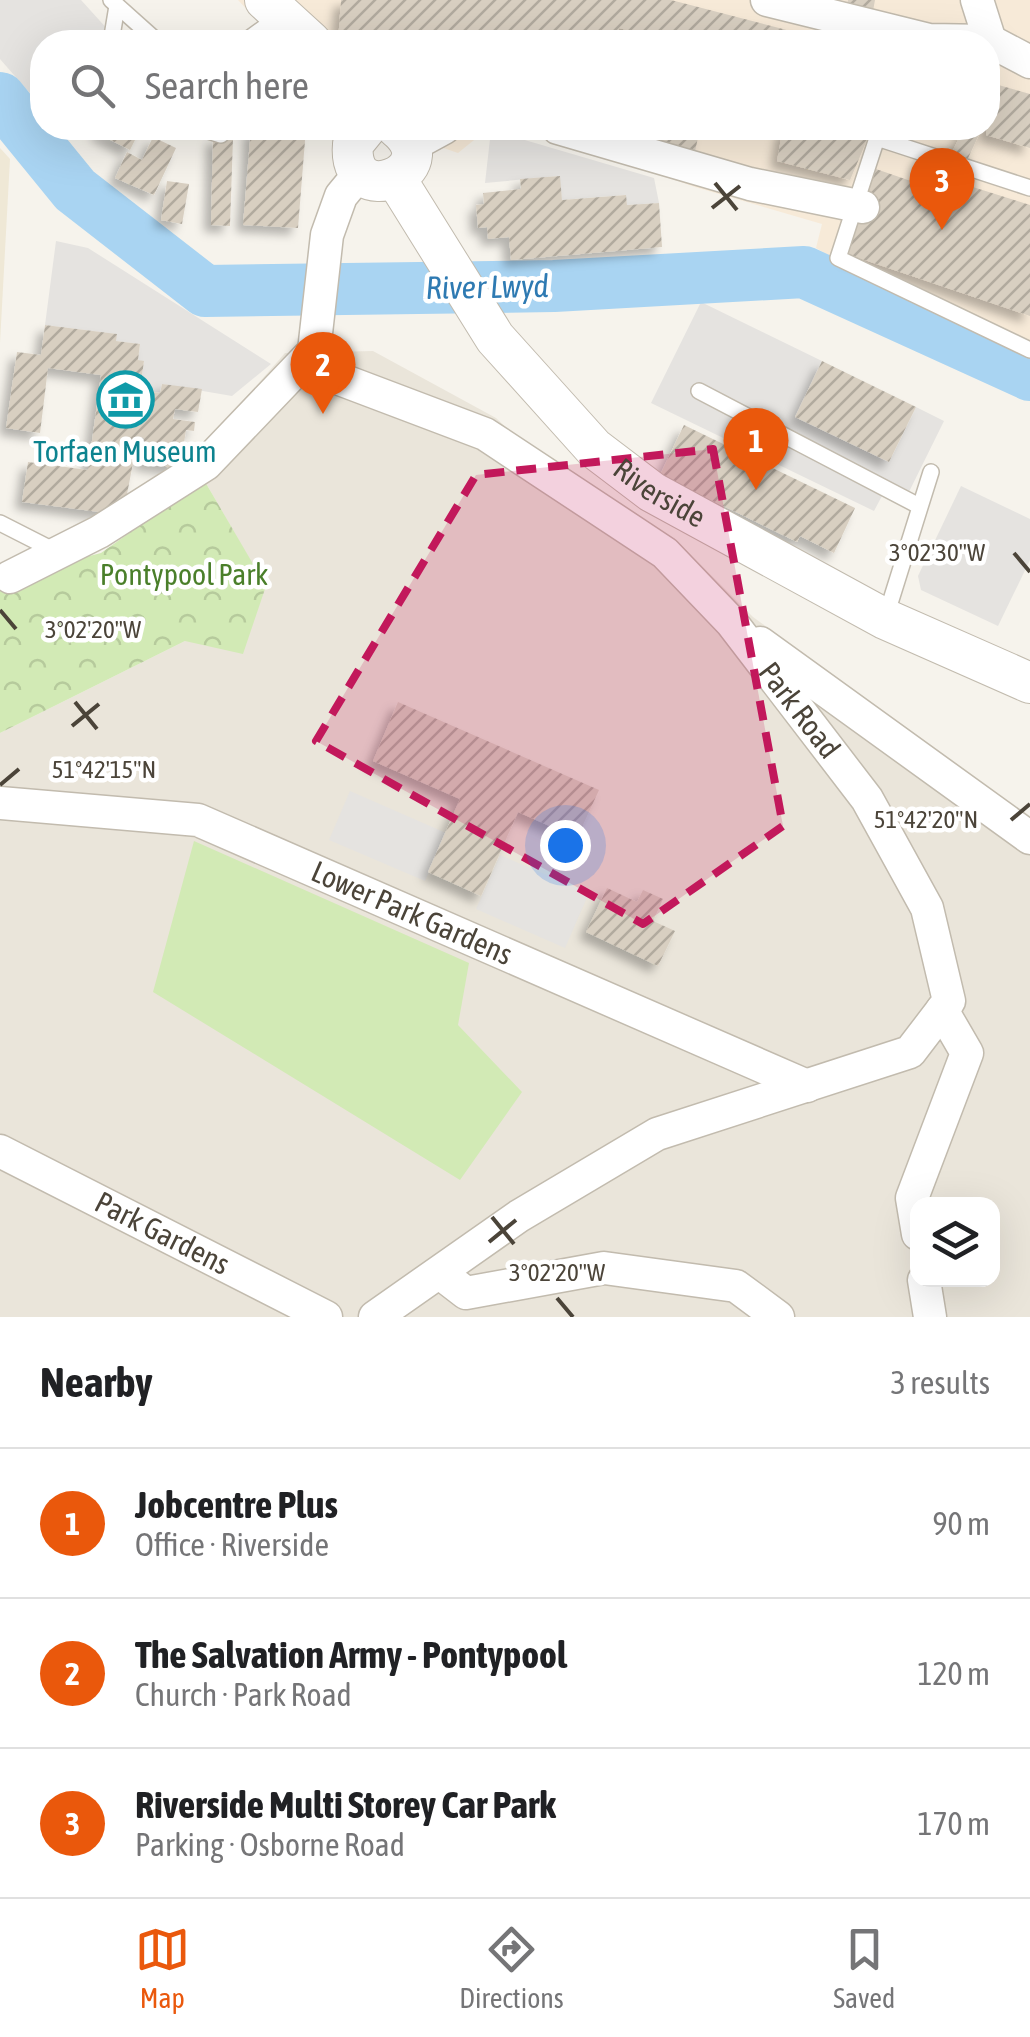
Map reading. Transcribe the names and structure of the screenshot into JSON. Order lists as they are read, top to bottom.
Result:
{
  "streets": {
    "street": [
      "Riverside",
      "Park Road",
      "Lower Park Gardens",
      "Park Gardens"
    ]
  },
  "water": ["River Lwyd"],
  "parks": ["Pontypool Park"],
  "places": {
    "museum": ["Torfaen Museum"]
  },
  "page": {
    "search": "Search here",
    "pins": ["3", "2", "1"],
    "heading": ["Nearby", "3 results"],
    "list": [
      {
        "mark": "1",
        "name": "Jobcentre Plus",
        "note": "Office · Riverside",
        "value": "90 m"
      },
      {
        "mark": "2",
        "name": "The Salvation Army - Pontypool",
        "note": "Church · Park Road",
        "value": "120 m"
      },
      {
        "mark": "3",
        "name": "Riverside Multi Storey Car Park",
        "note": "Parking · Osborne Road",
        "value": "170 m"
      }
    ],
    "nav": ["Map", "Directions", "Saved"]
  },
  "coordinates": [
    "3°02'30\"W",
    "3°02'20\"W",
    "51°42'15\"N",
    "51°42'20\"N"
  ]
}
